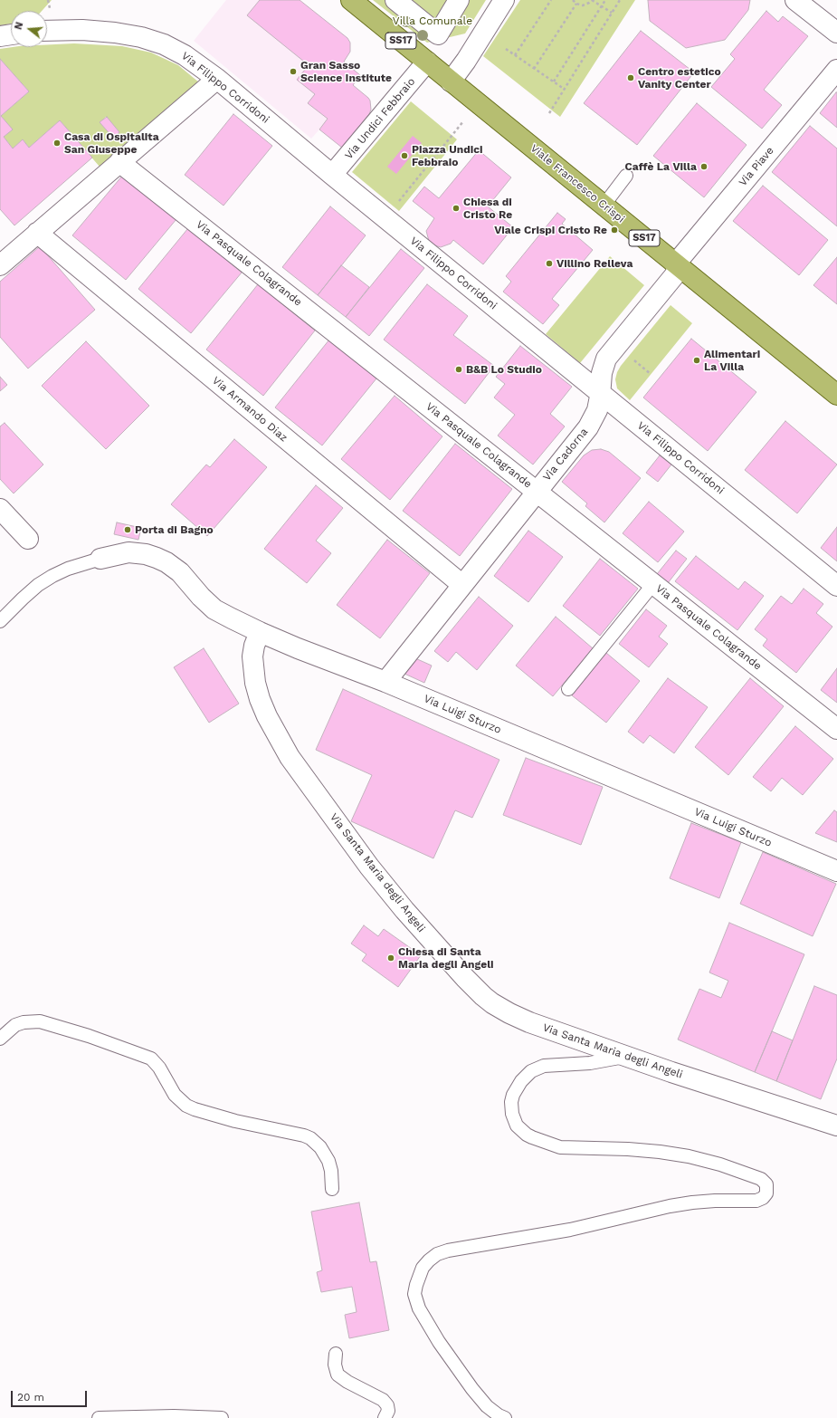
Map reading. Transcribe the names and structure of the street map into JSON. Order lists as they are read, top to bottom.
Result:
{
  "streets": {
    "main road": ["SS17", "Viale Francesco Crispi"],
    "street": [
      "Via Filippo Corridoni",
      "Via Undici Febbraio",
      "Via Piave",
      "Via Pasquale Colagrande",
      "Via Armando Diaz",
      "Via Cadorna",
      "Via Luigi Sturzo",
      "Via Santa Maria degli Angeli"
    ]
  },
  "crossings": [
    ["Via Filippo Corridoni", "Via Undici Febbraio"],
    ["Via Filippo Corridoni", "Via Cadorna"],
    ["Via Undici Febbraio", "Viale Francesco Crispi"],
    ["Via Piave", "Viale Francesco Crispi"],
    ["Via Piave", "Via Cadorna"],
    ["Viale Francesco Crispi", "Via Cadorna"],
    ["Via Pasquale Colagrande", "Via Cadorna"],
    ["Via Armando Diaz", "Via Cadorna"],
    ["Via Cadorna", "Via Luigi Sturzo"],
    ["Via Luigi Sturzo", "Via Santa Maria degli Angeli"]
  ],
  "parks": ["Villa Comunale"],
  "places": [
    "Gran Sasso Science Institute",
    "Centro estetico Vanity Center",
    "Casa di Ospitalita San Giuseppe",
    "Piazza Undici Febbraio",
    "Caffè La Villa",
    "Chiesa di Cristo Re",
    "Viale Crispi Cristo Re",
    "Villino Relleva",
    "Alimentari La Villa",
    "B&B Lo Studio",
    "Porta di Bagno",
    "Chiesa di Santa Maria degli Angeli"
  ],
  "scale_bar": "20 m",
  "north": "left"
}
